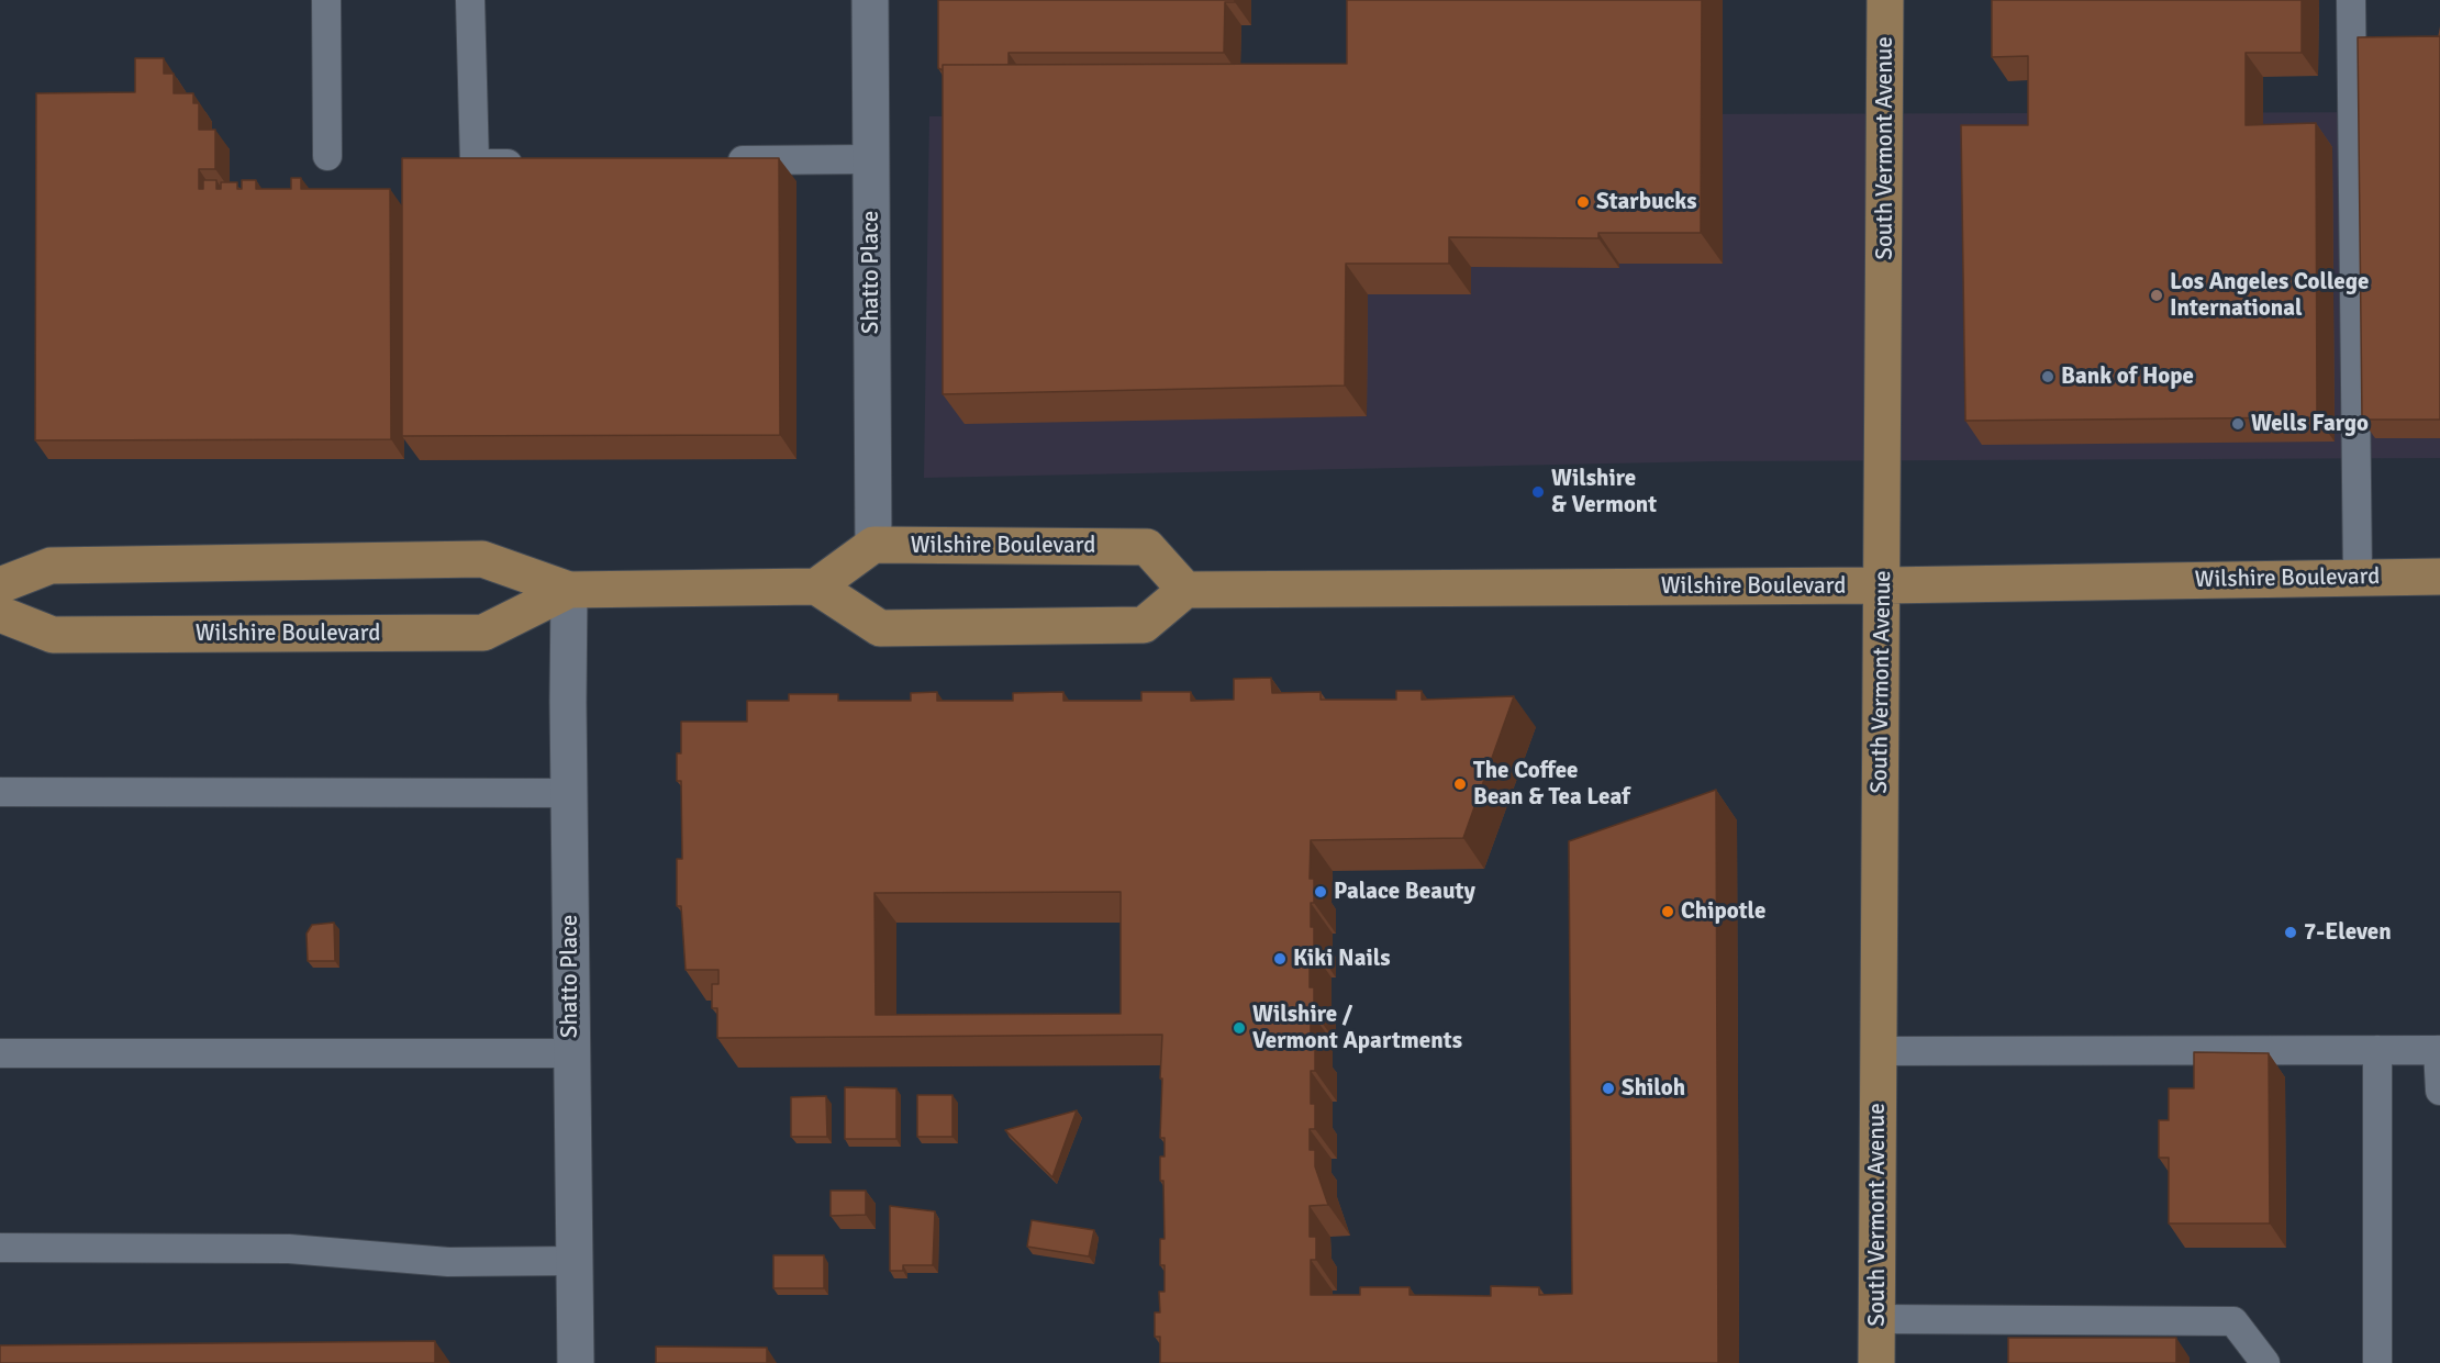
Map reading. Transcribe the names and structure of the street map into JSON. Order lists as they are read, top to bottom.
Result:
{
  "streets": {
    "main road": ["South Vermont Avenue", "Wilshire Boulevard"],
    "street": ["Shatto Place"]
  },
  "crossings": [
    ["South Vermont Avenue", "Wilshire Boulevard"],
    ["Shatto Place", "Wilshire Boulevard"]
  ],
  "places": [
    "Starbucks",
    "Los Angeles College International",
    "Bank of Hope",
    "Wells Fargo",
    "Wilshire & Vermont",
    "The Coffee Bean & Tea Leaf",
    "Palace Beauty",
    "Chipotle",
    "7-Eleven",
    "Kiki Nails",
    "Wilshire / Vermont Apartments",
    "Shiloh"
  ]
}
